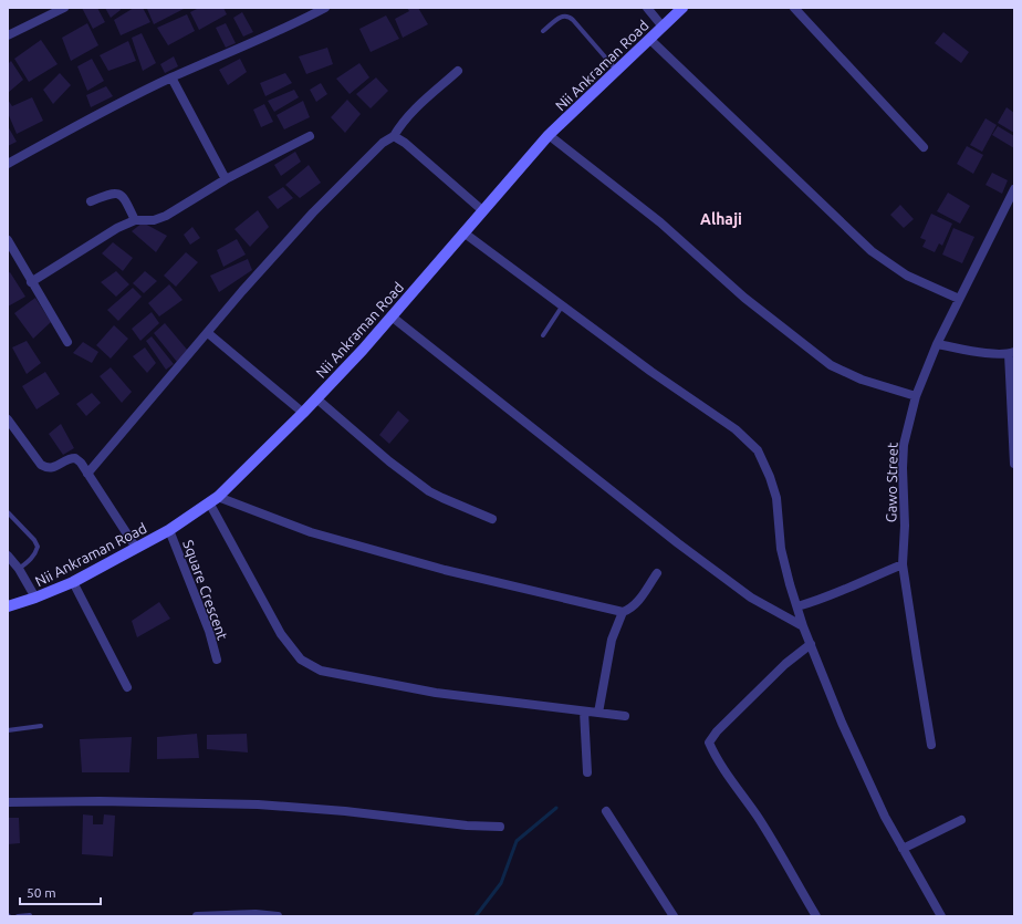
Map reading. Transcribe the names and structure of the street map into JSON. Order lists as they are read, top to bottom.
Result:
{
  "streets": {
    "street": ["Nii Ankraman Road", "Gawo Street", "Square Crescent"]
  },
  "crossings": [
    ["Nii Ankraman Road", "Square Crescent"]
  ],
  "districts": ["Alhaji"],
  "scale_bar": "50 m"
}
